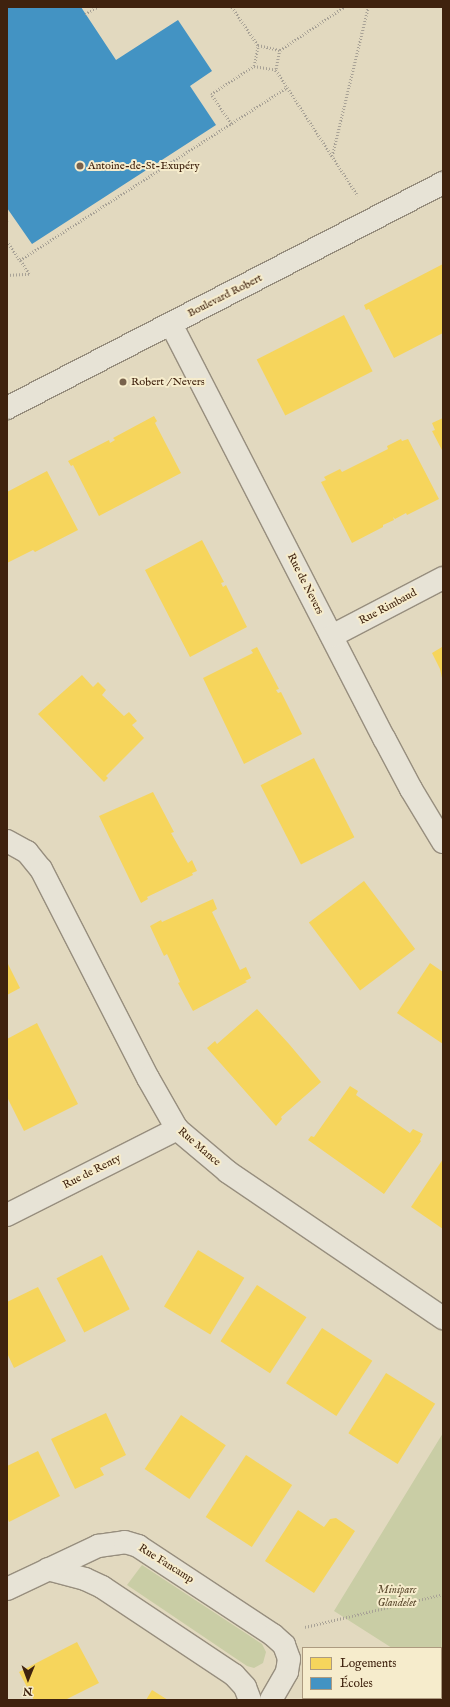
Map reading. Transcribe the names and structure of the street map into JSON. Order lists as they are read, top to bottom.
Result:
{
  "streets": {
    "street": [
      "Boulevard Robert",
      "Rue de Nevers",
      "Rue Rimbaud",
      "Rue Mance",
      "Rue de Renty",
      "Rue Fancamp"
    ]
  },
  "crossings": [
    ["Boulevard Robert", "Rue de Nevers"],
    ["Rue de Nevers", "Rue Rimbaud"],
    ["Rue Mance", "Rue de Renty"]
  ],
  "parks": ["Miniparc Glandelet"],
  "places": ["Antoine-de-St-Exupéry", "Robert / Nevers"],
  "legend": ["Logements", "Écoles"],
  "north": "bottom"
}
